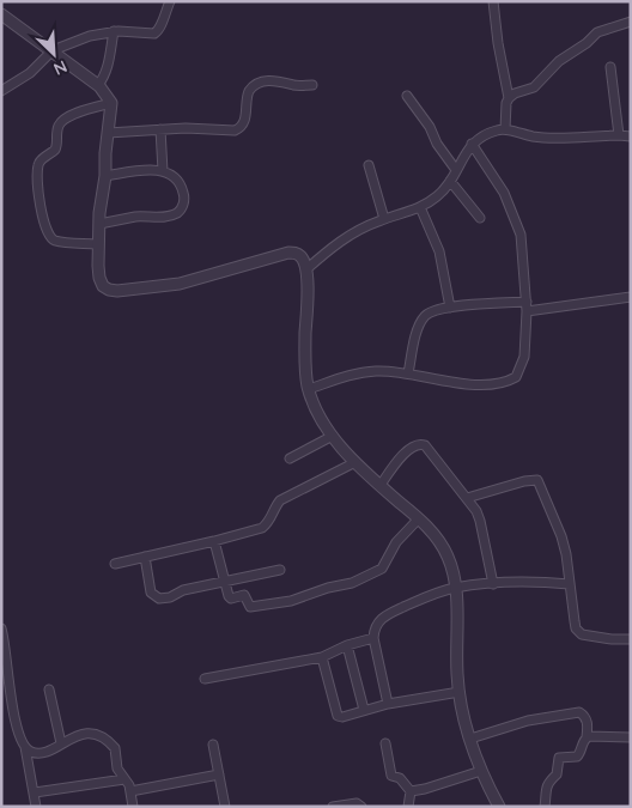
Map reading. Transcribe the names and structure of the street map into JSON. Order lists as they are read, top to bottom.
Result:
{
  "north": "bottom right"
}
